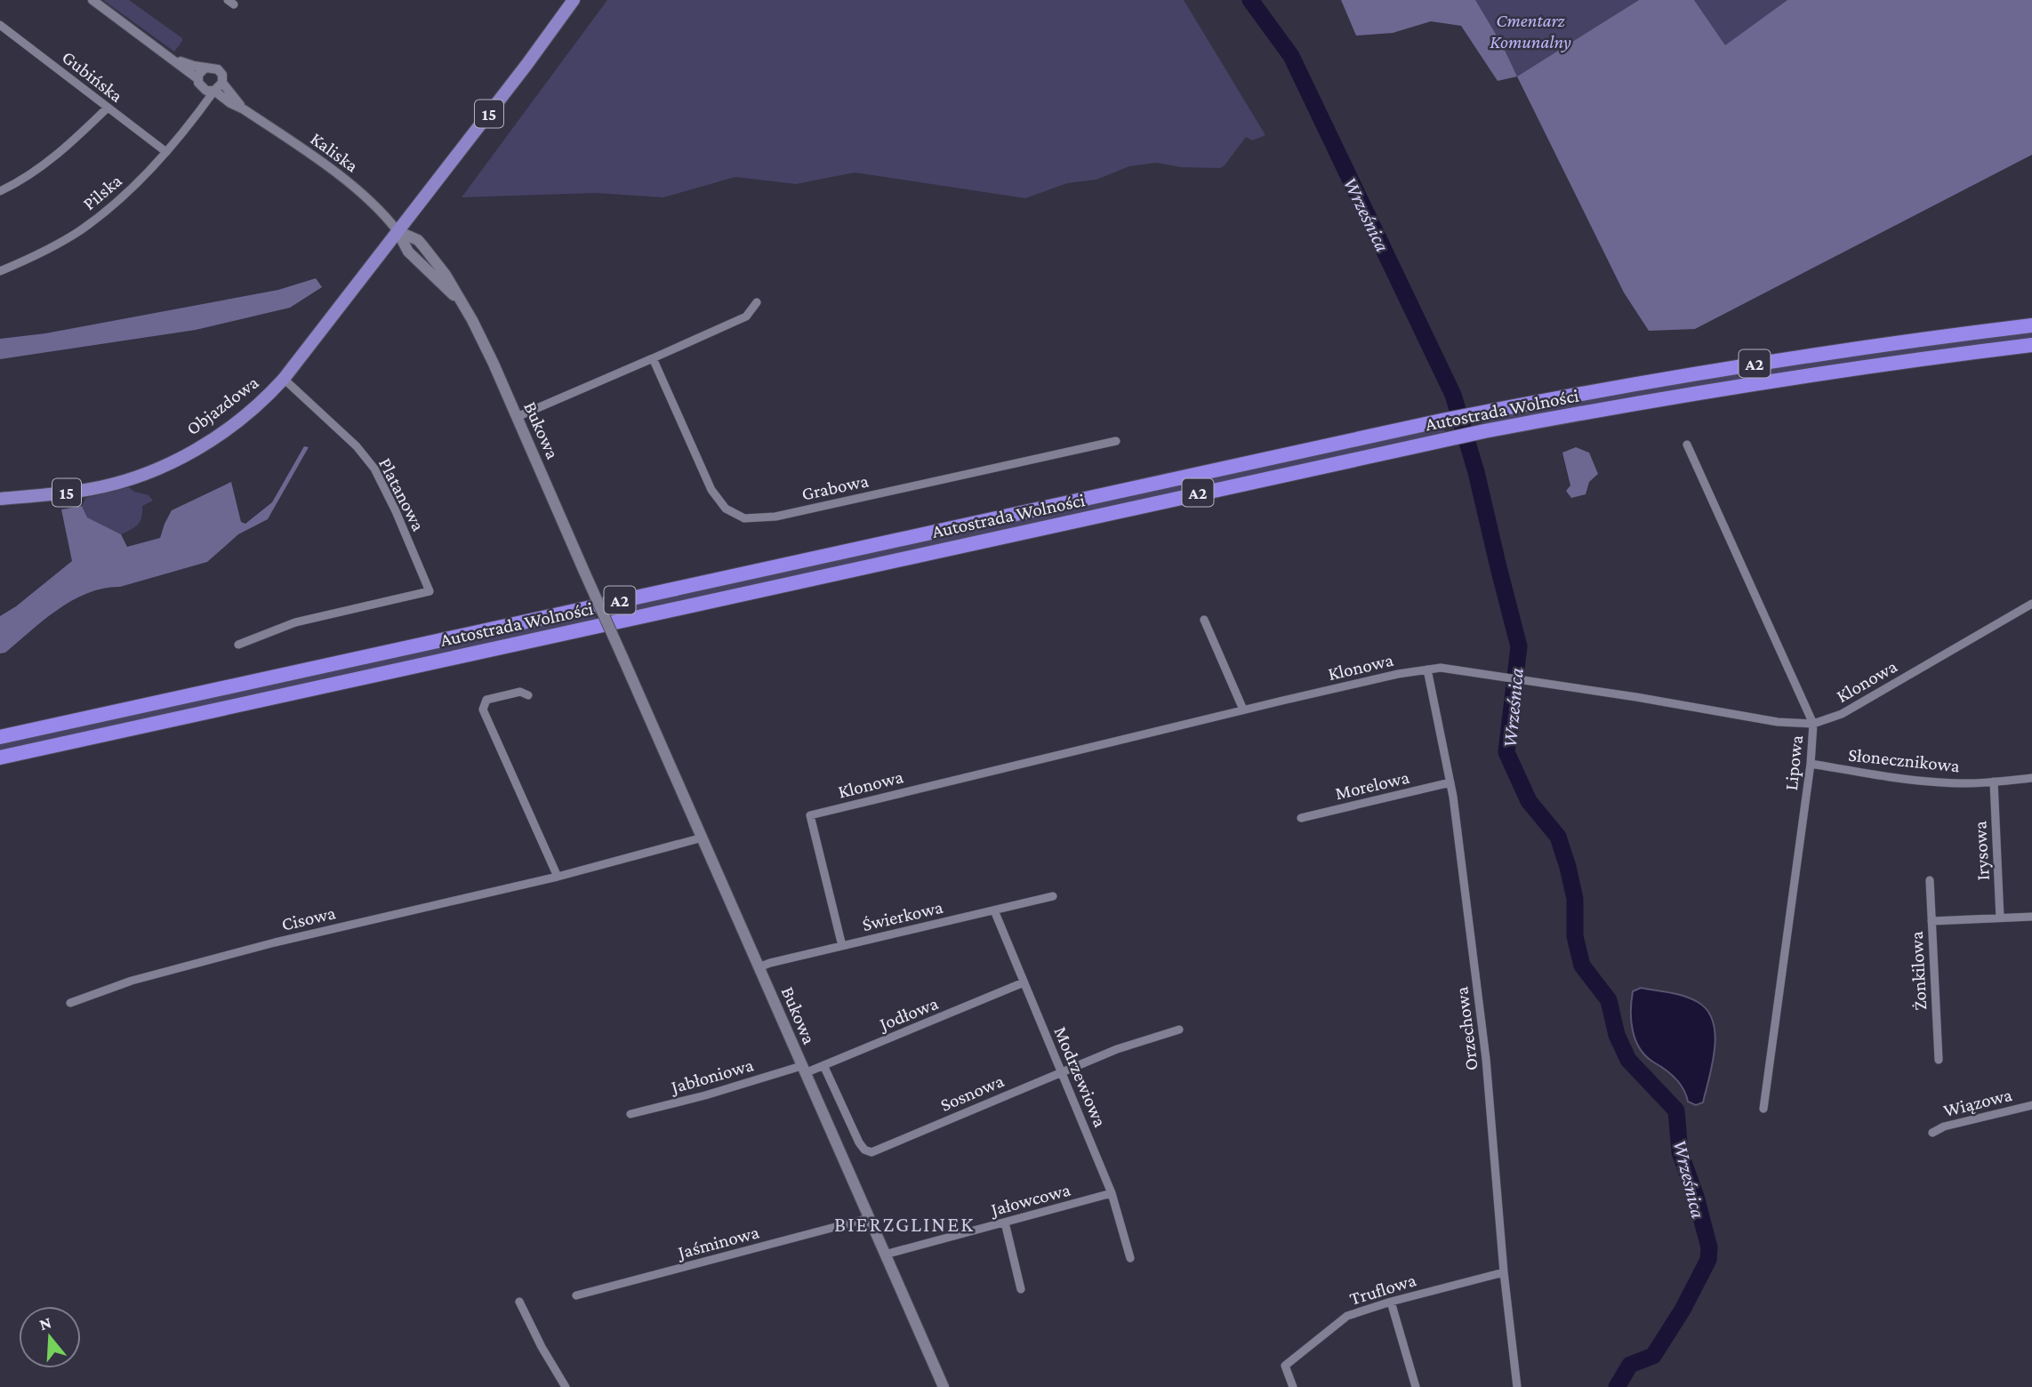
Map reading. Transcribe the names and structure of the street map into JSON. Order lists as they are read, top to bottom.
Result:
{
  "streets": {
    "highway": ["A2", "Autostrada Wolności"],
    "main road": ["15", "Objazdowa", "Bukowa"],
    "street": [
      "Gubińska",
      "Kaliska",
      "Pilska",
      "Grabowa",
      "Platanowa",
      "Klonowa",
      "Słonecznikowa",
      "Lipowa",
      "Morelowa",
      "Irysowa",
      "Świerkowa",
      "Cisowa",
      "Żonkilowa",
      "Jodłowa",
      "Orzechowa",
      "Jabłoniowa",
      "Modrzewiowa",
      "Sosnowa",
      "Wiązowa",
      "Jałowcowa",
      "Jaśminowa",
      "Truflowa"
    ]
  },
  "crossings": [
    ["Gubińska", "Pilska"],
    ["15", "Kaliska"],
    ["15", "Objazdowa"],
    ["15", "Bukowa"],
    ["Kaliska", "Pilska"],
    ["Kaliska", "Objazdowa"],
    ["Kaliska", "Bukowa"],
    ["Objazdowa", "Bukowa"],
    ["Objazdowa", "Platanowa"],
    ["Bukowa", "Świerkowa"],
    ["Bukowa", "Cisowa"],
    ["Bukowa", "Jodłowa"],
    ["Bukowa", "Jabłoniowa"],
    ["Bukowa", "Jałowcowa"],
    ["Bukowa", "Jaśminowa"],
    ["Klonowa", "Lipowa"],
    ["Klonowa", "Świerkowa"],
    ["Klonowa", "Orzechowa"],
    ["Słonecznikowa", "Lipowa"],
    ["Słonecznikowa", "Irysowa"],
    ["Morelowa", "Orzechowa"],
    ["Świerkowa", "Modrzewiowa"],
    ["Jodłowa", "Jabłoniowa"],
    ["Jodłowa", "Modrzewiowa"],
    ["Jodłowa", "Sosnowa"],
    ["Orzechowa", "Truflowa"],
    ["Modrzewiowa", "Sosnowa"],
    ["Modrzewiowa", "Jałowcowa"]
  ],
  "districts": ["BIERZGLINEK"],
  "water": ["Wrześnica"],
  "parks": ["Cmentarz Komunalny"],
  "north": "top"
}
